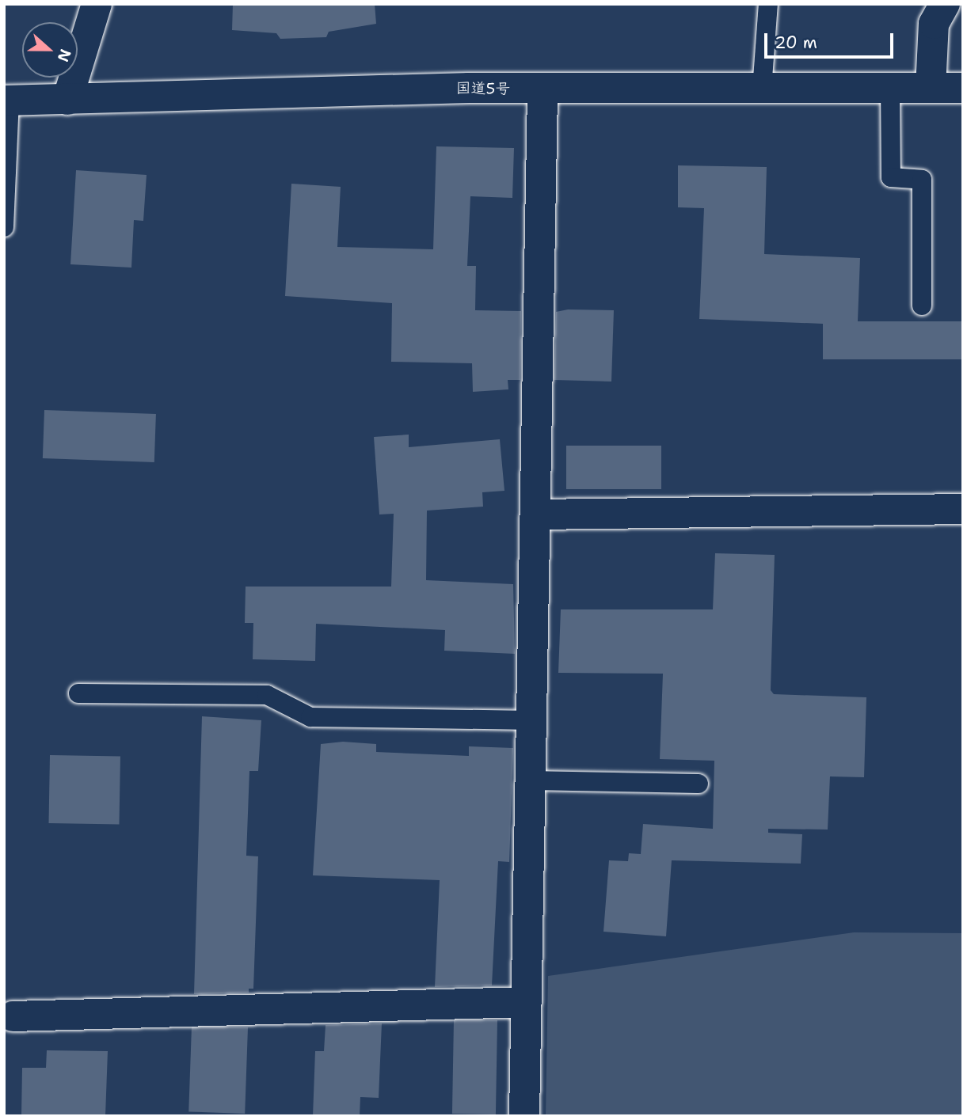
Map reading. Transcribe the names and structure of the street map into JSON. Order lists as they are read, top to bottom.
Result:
{
  "streets": {
    "main road": ["国道5号"]
  },
  "scale_bar": "20 m",
  "north": "right"
}
